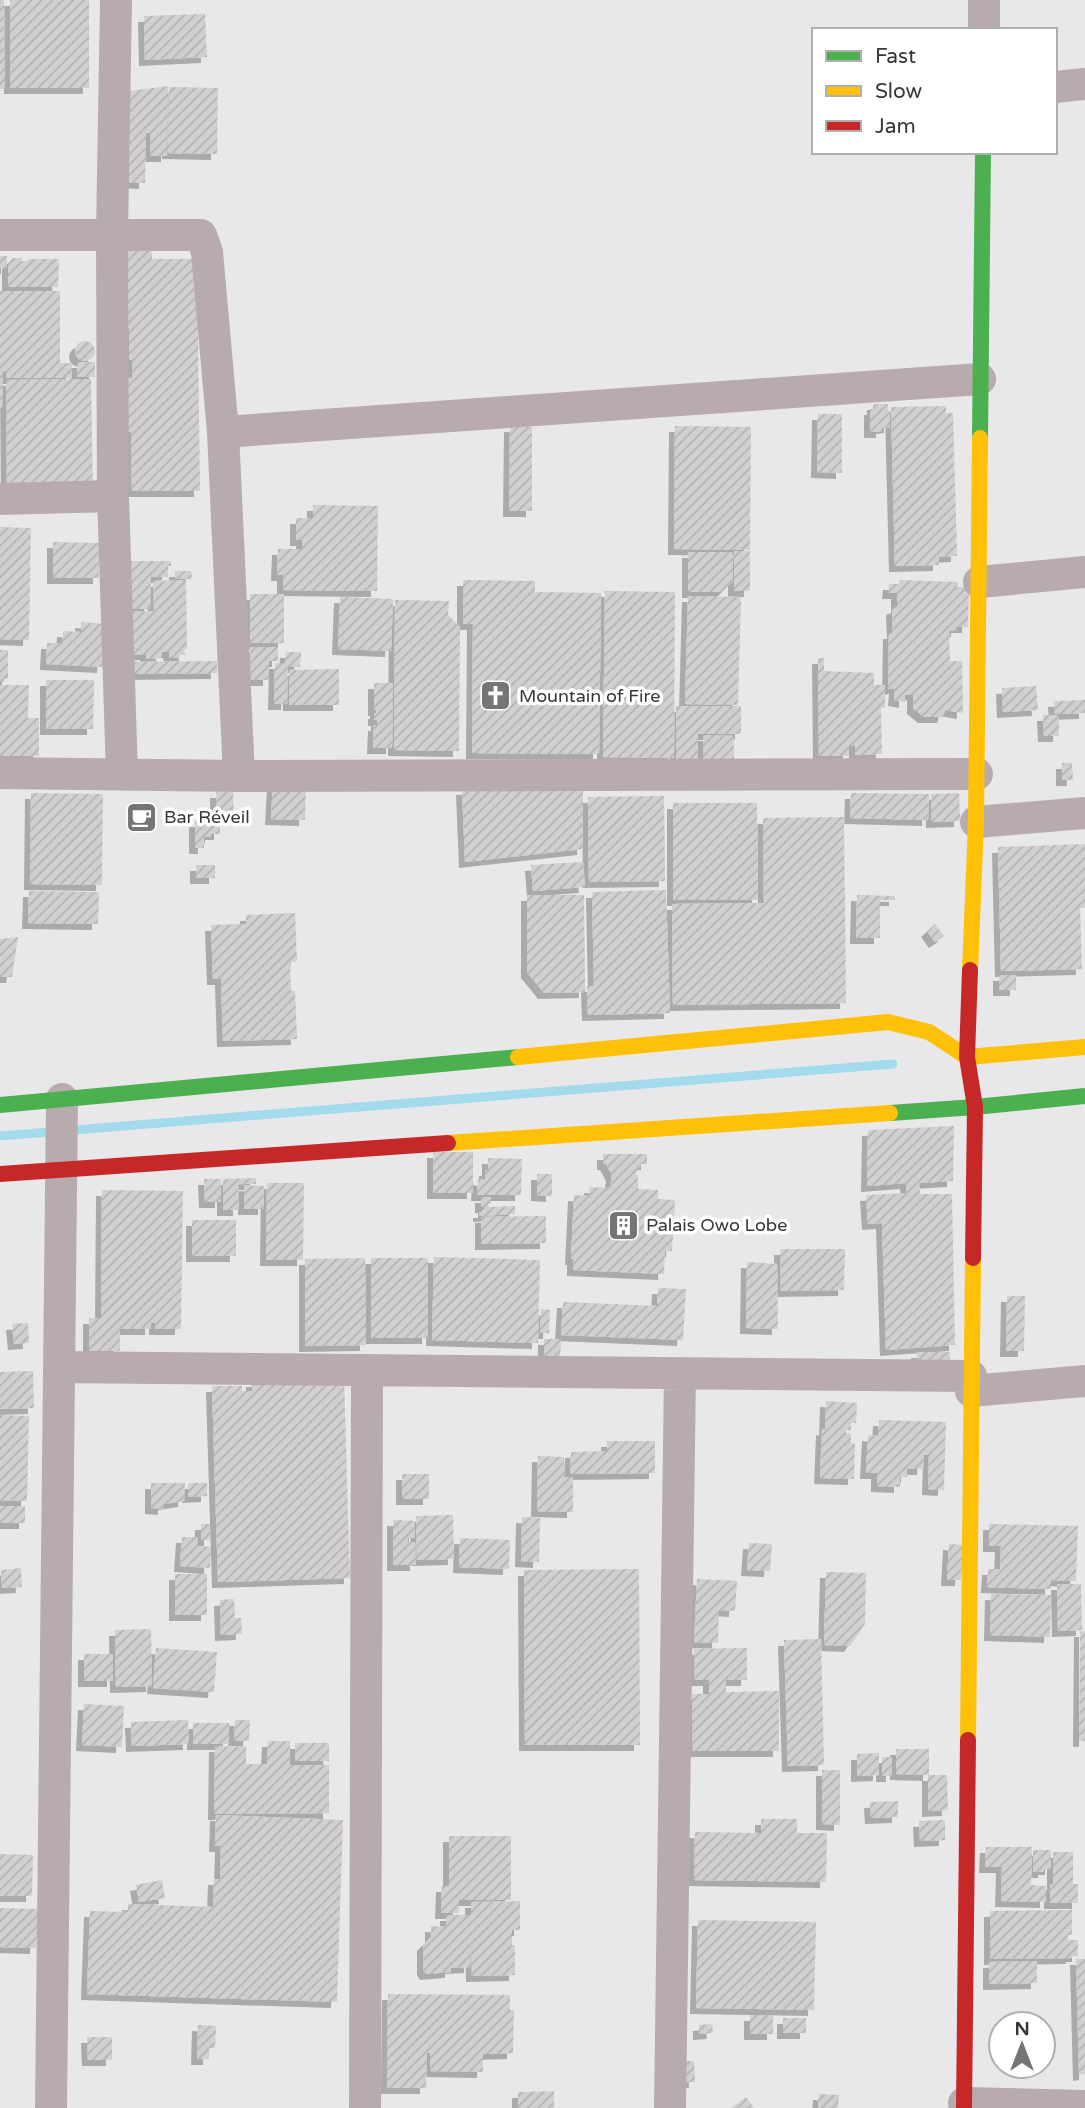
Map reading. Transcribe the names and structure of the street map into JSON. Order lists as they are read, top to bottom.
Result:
{
  "places": {
    "church": ["Mountain of Fire"],
    "cafe": ["Bar Réveil"],
    "building": ["Palais Owo Lobe"]
  },
  "legend": ["Fast", "Slow", "Jam"],
  "north": "top"
}
